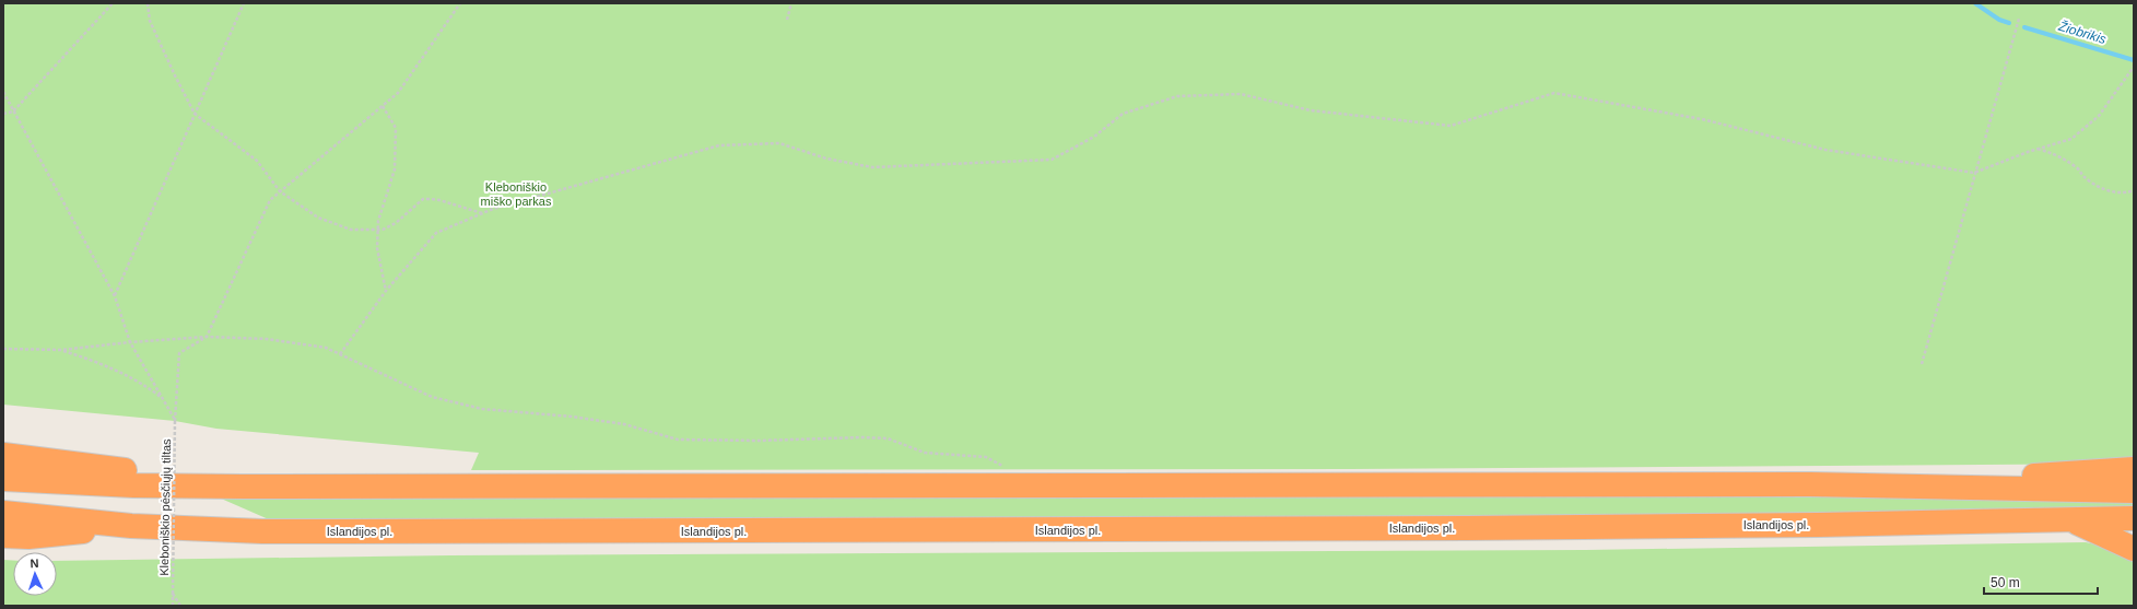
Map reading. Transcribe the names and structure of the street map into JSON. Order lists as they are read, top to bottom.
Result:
{
  "streets": {
    "highway": ["Islandijos pl."],
    "path": ["Kleboniškio pėsčiųjų tiltas"]
  },
  "water": ["Žiobrikis"],
  "parks": ["Kleboniškio miško parkas"],
  "scale_bar": "50 m",
  "north": "top"
}
